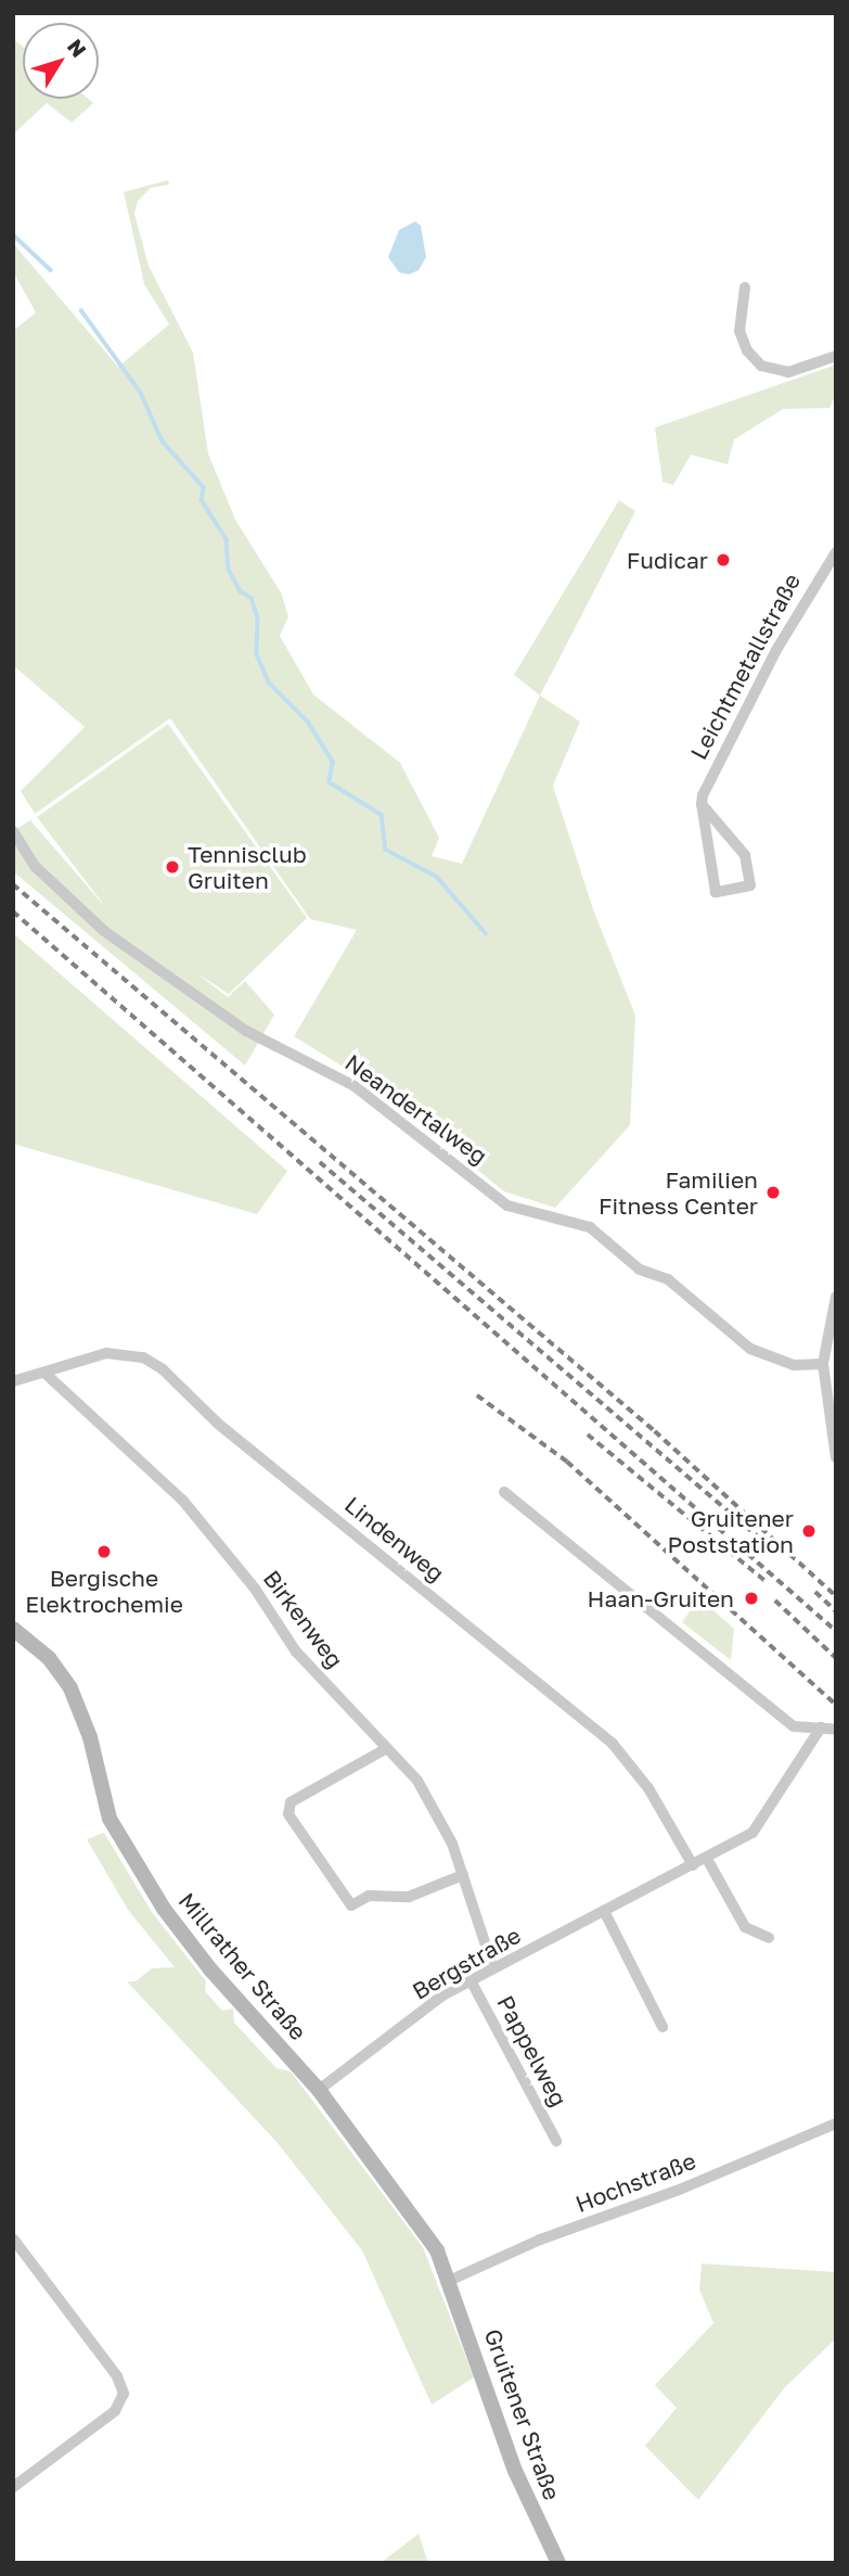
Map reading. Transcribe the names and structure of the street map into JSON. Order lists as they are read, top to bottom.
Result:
{
  "streets": {
    "main road": ["Millrather Straße", "Gruitener Straße"],
    "street": [
      "Leichtmetallstraße",
      "Neandertalweg",
      "Lindenweg",
      "Birkenweg",
      "Bergstraße",
      "Pappelweg",
      "Hochstraße"
    ]
  },
  "crossings": [
    ["Lindenweg", "Birkenweg"],
    ["Lindenweg", "Bergstraße"],
    ["Birkenweg", "Bergstraße"],
    ["Bergstraße", "Millrather Straße"],
    ["Bergstraße", "Pappelweg"],
    ["Millrather Straße", "Hochstraße"],
    ["Millrather Straße", "Gruitener Straße"],
    ["Hochstraße", "Gruitener Straße"]
  ],
  "places": [
    "Fudicar",
    "Tennisclub Gruiten",
    "Familien Fitness Center",
    "Gruitener Poststation",
    "Bergische Elektrochemie",
    "Haan-Gruiten"
  ],
  "north": "top right"
}
